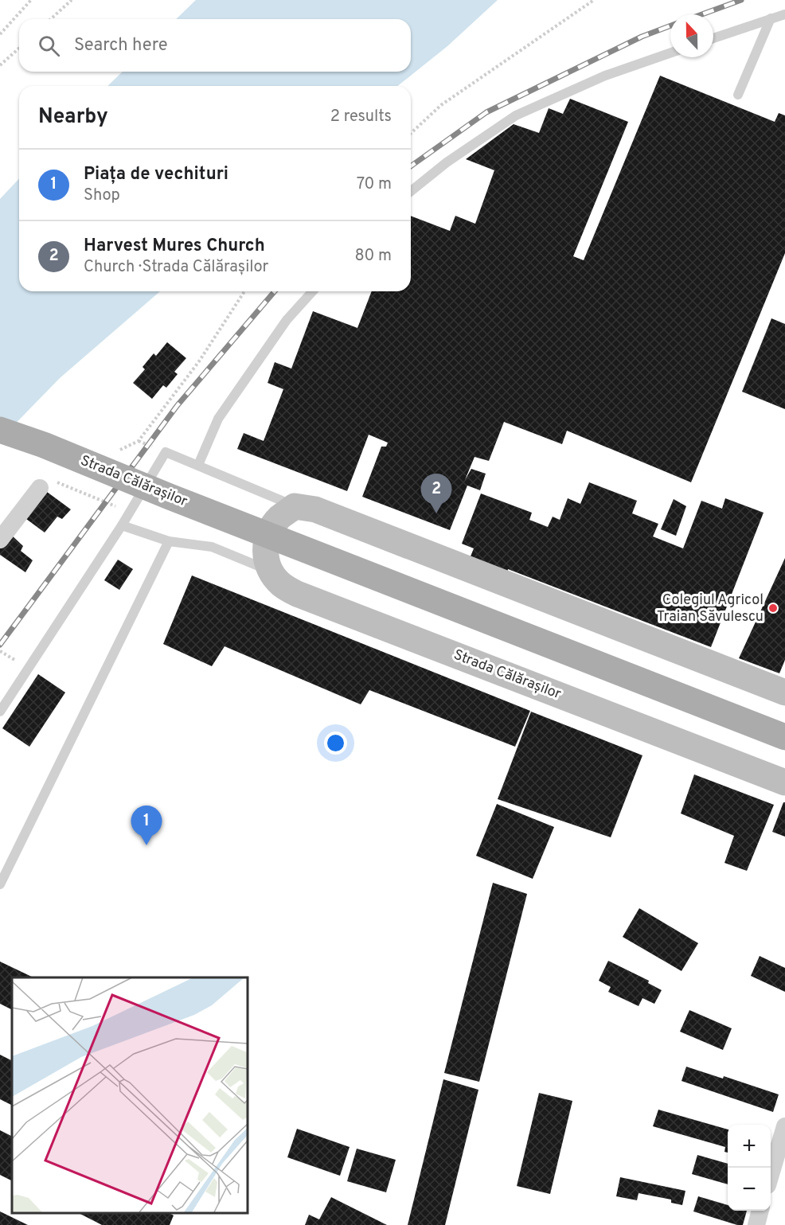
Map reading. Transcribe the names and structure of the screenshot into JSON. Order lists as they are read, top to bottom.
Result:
{
  "streets": {
    "main road": ["Strada Călărașilor"]
  },
  "places": ["Colegiul Agricol Traian Săvulescu"],
  "north": "top",
  "page": {
    "search": "Search here",
    "heading": ["Nearby", "2 results"],
    "list": [
      {
        "mark": "1",
        "name": "Piața de vechituri",
        "note": "Shop",
        "value": "70 m"
      },
      {
        "mark": "2",
        "name": "Harvest Mures Church",
        "note": "Church · Strada Călărașilor",
        "value": "80 m"
      }
    ],
    "pins": ["2", "1"],
    "map_buttons": ["+", "−"]
  }
}
